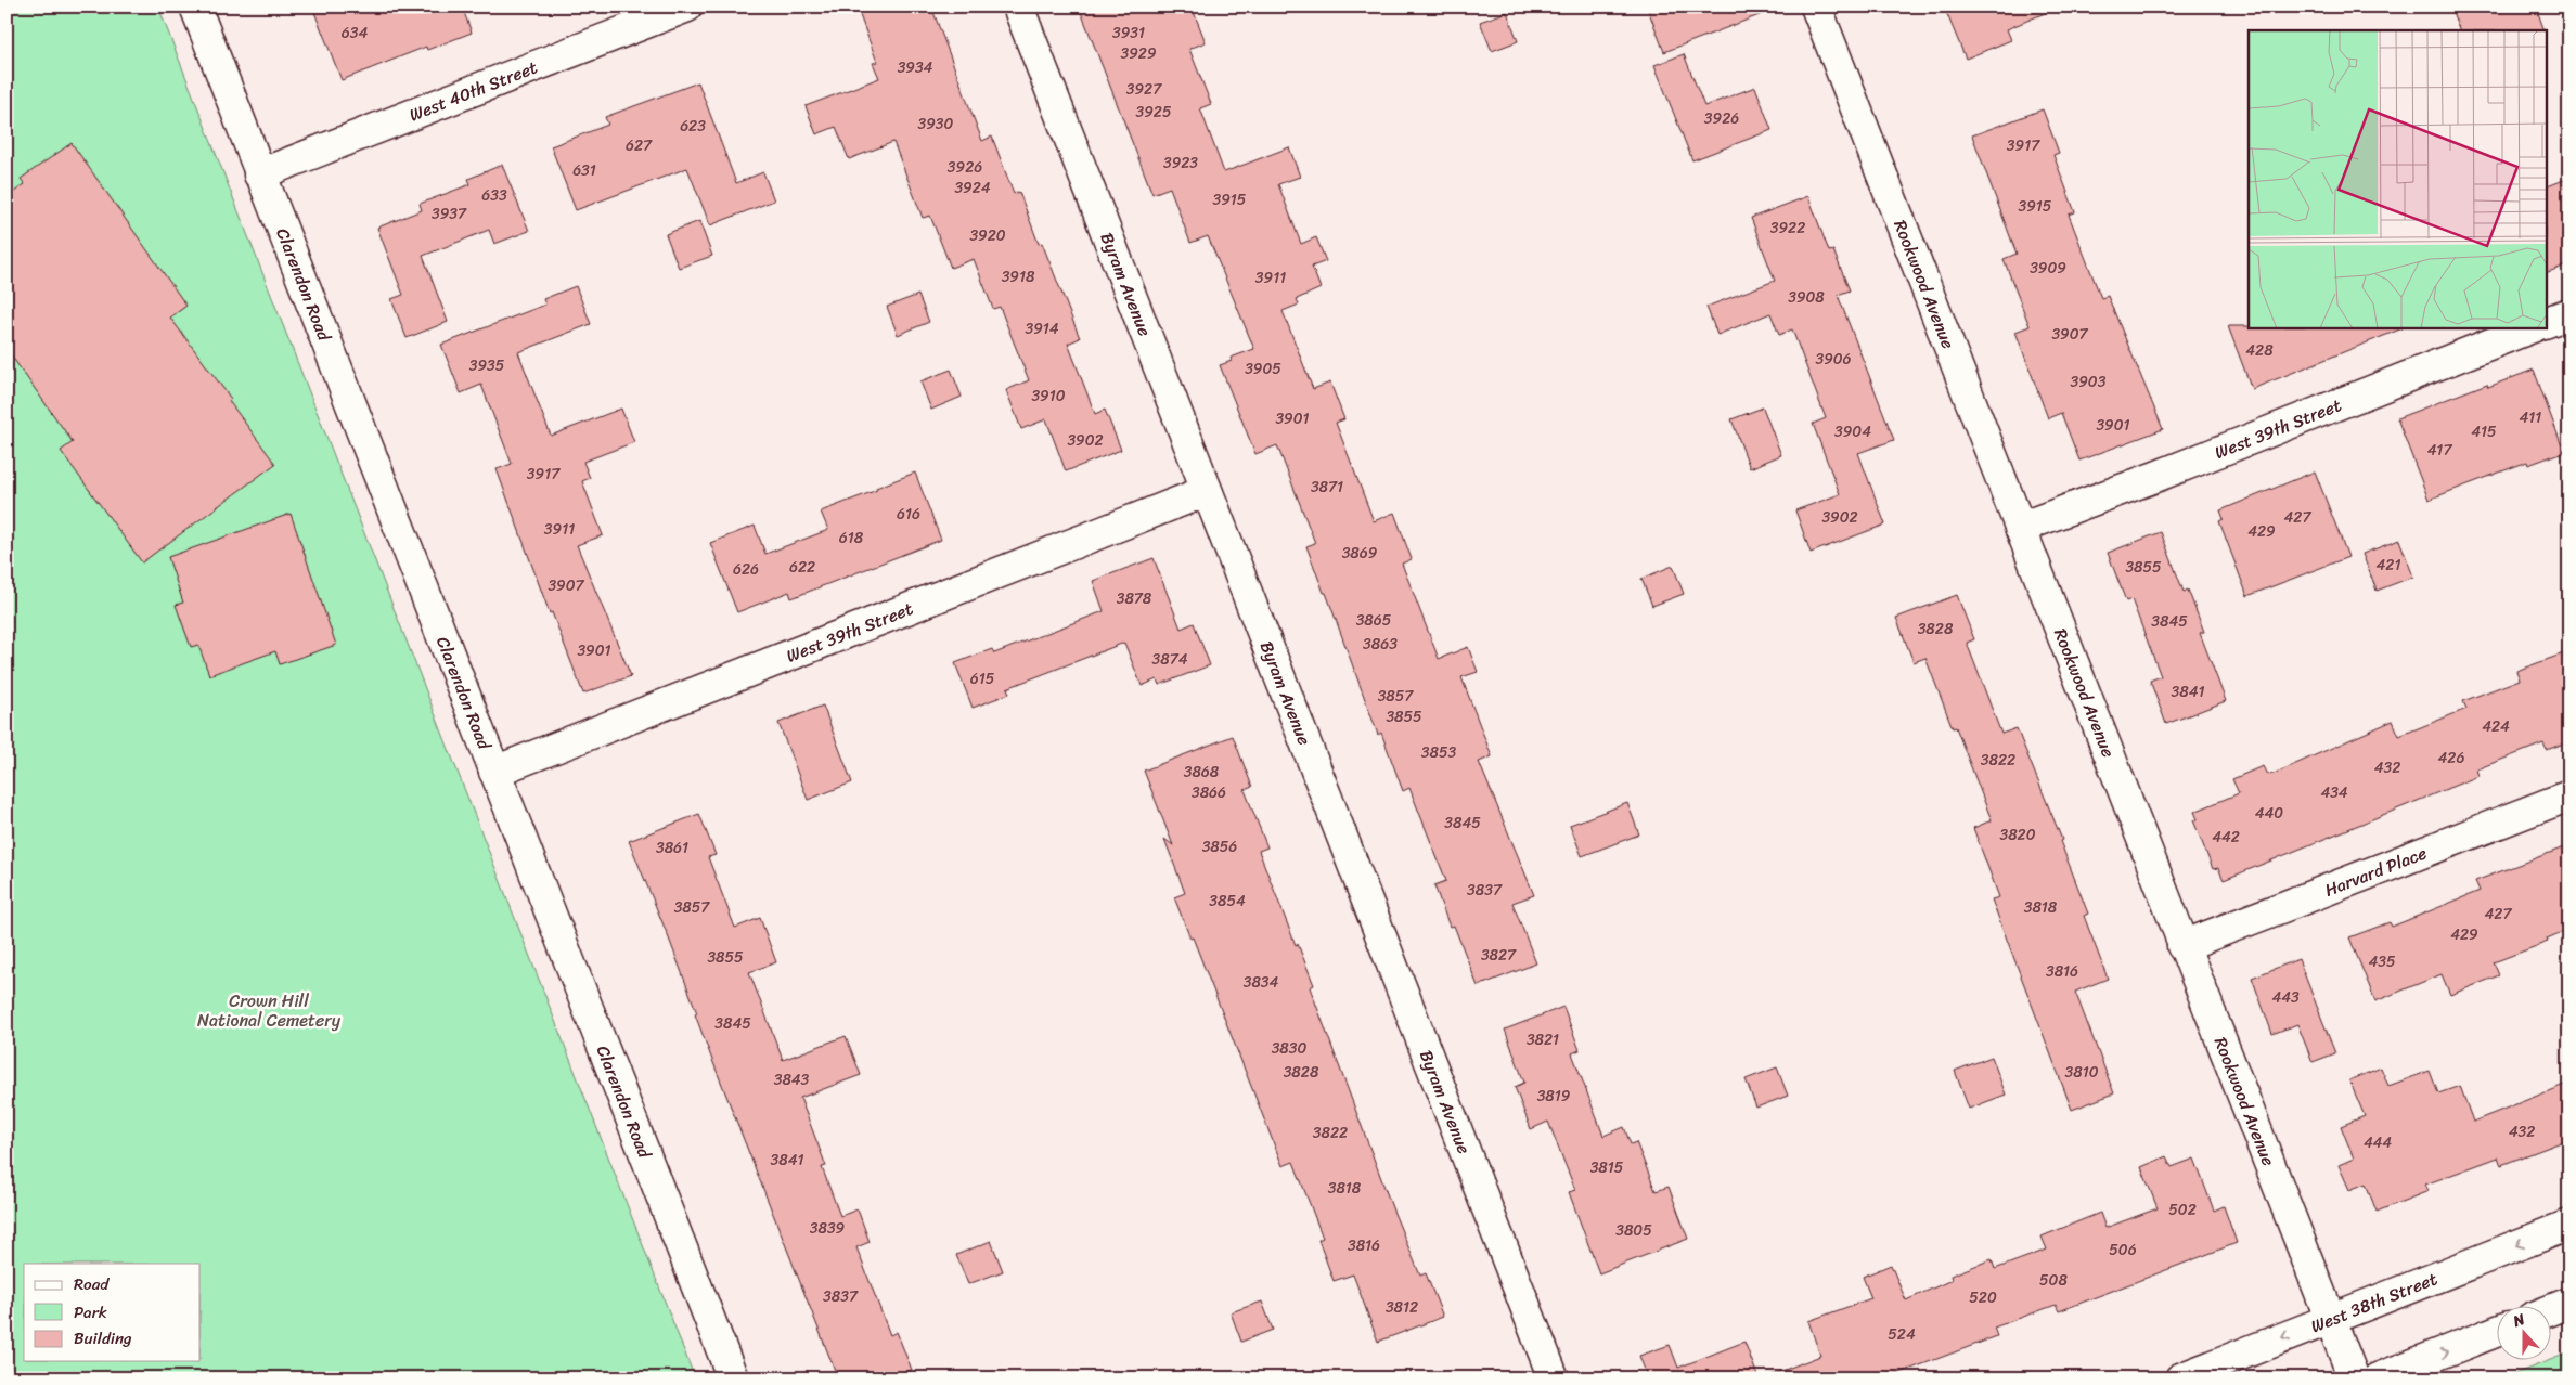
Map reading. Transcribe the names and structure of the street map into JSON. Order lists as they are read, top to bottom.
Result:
{
  "streets": {
    "street": [
      "West 40th Street",
      "Clarendon Road",
      "Byram Avenue",
      "Rookwood Avenue",
      "West 39th Street",
      "Harvard Place",
      "West 38th Street"
    ]
  },
  "crossings": [
    ["West 40th Street", "Clarendon Road"],
    ["Clarendon Road", "West 39th Street"],
    ["Byram Avenue", "West 39th Street"],
    ["Rookwood Avenue", "West 39th Street"],
    ["Rookwood Avenue", "Harvard Place"],
    ["Rookwood Avenue", "West 38th Street"]
  ],
  "parks": ["Crown Hill National Cemetery"],
  "house_numbers": [
    "634",
    "3931",
    "3929",
    "3934",
    "3927",
    "3925",
    "3926",
    "3930",
    "623",
    "627",
    "3917",
    "3923",
    "3926",
    "631",
    "3924",
    "633",
    "3915",
    "3915",
    "3937",
    "3922",
    "3920",
    "3909",
    "3918",
    "3911",
    "3908",
    "3914",
    "3907",
    "428",
    "3906",
    "3935",
    "3905",
    "3903",
    "3910",
    "411",
    "3901",
    "3901",
    "3904",
    "415",
    "3902",
    "417",
    "3917",
    "3871",
    "616",
    "3902",
    "427",
    "3911",
    "429",
    "618",
    "3869",
    "421",
    "622",
    "3855",
    "626",
    "3907",
    "3878",
    "3865",
    "3845",
    "3828",
    "3863",
    "3901",
    "3874",
    "615",
    "3841",
    "3857",
    "3855",
    "424",
    "3853",
    "426",
    "3822",
    "432",
    "3868",
    "3866",
    "434",
    "440",
    "3845",
    "3820",
    "442",
    "3856",
    "3861",
    "3837",
    "3854",
    "3857",
    "3818",
    "427",
    "429",
    "3827",
    "3855",
    "435",
    "3816",
    "3834",
    "443",
    "3845",
    "3821",
    "3830",
    "3828",
    "3810",
    "3843",
    "3819",
    "432",
    "3822",
    "444",
    "3841",
    "3815",
    "3818",
    "502",
    "3839",
    "3805",
    "3816",
    "506",
    "508",
    "3837",
    "520",
    "3812",
    "524"
  ],
  "legend": ["Road", "Park", "Building"],
  "north": "top"
}
